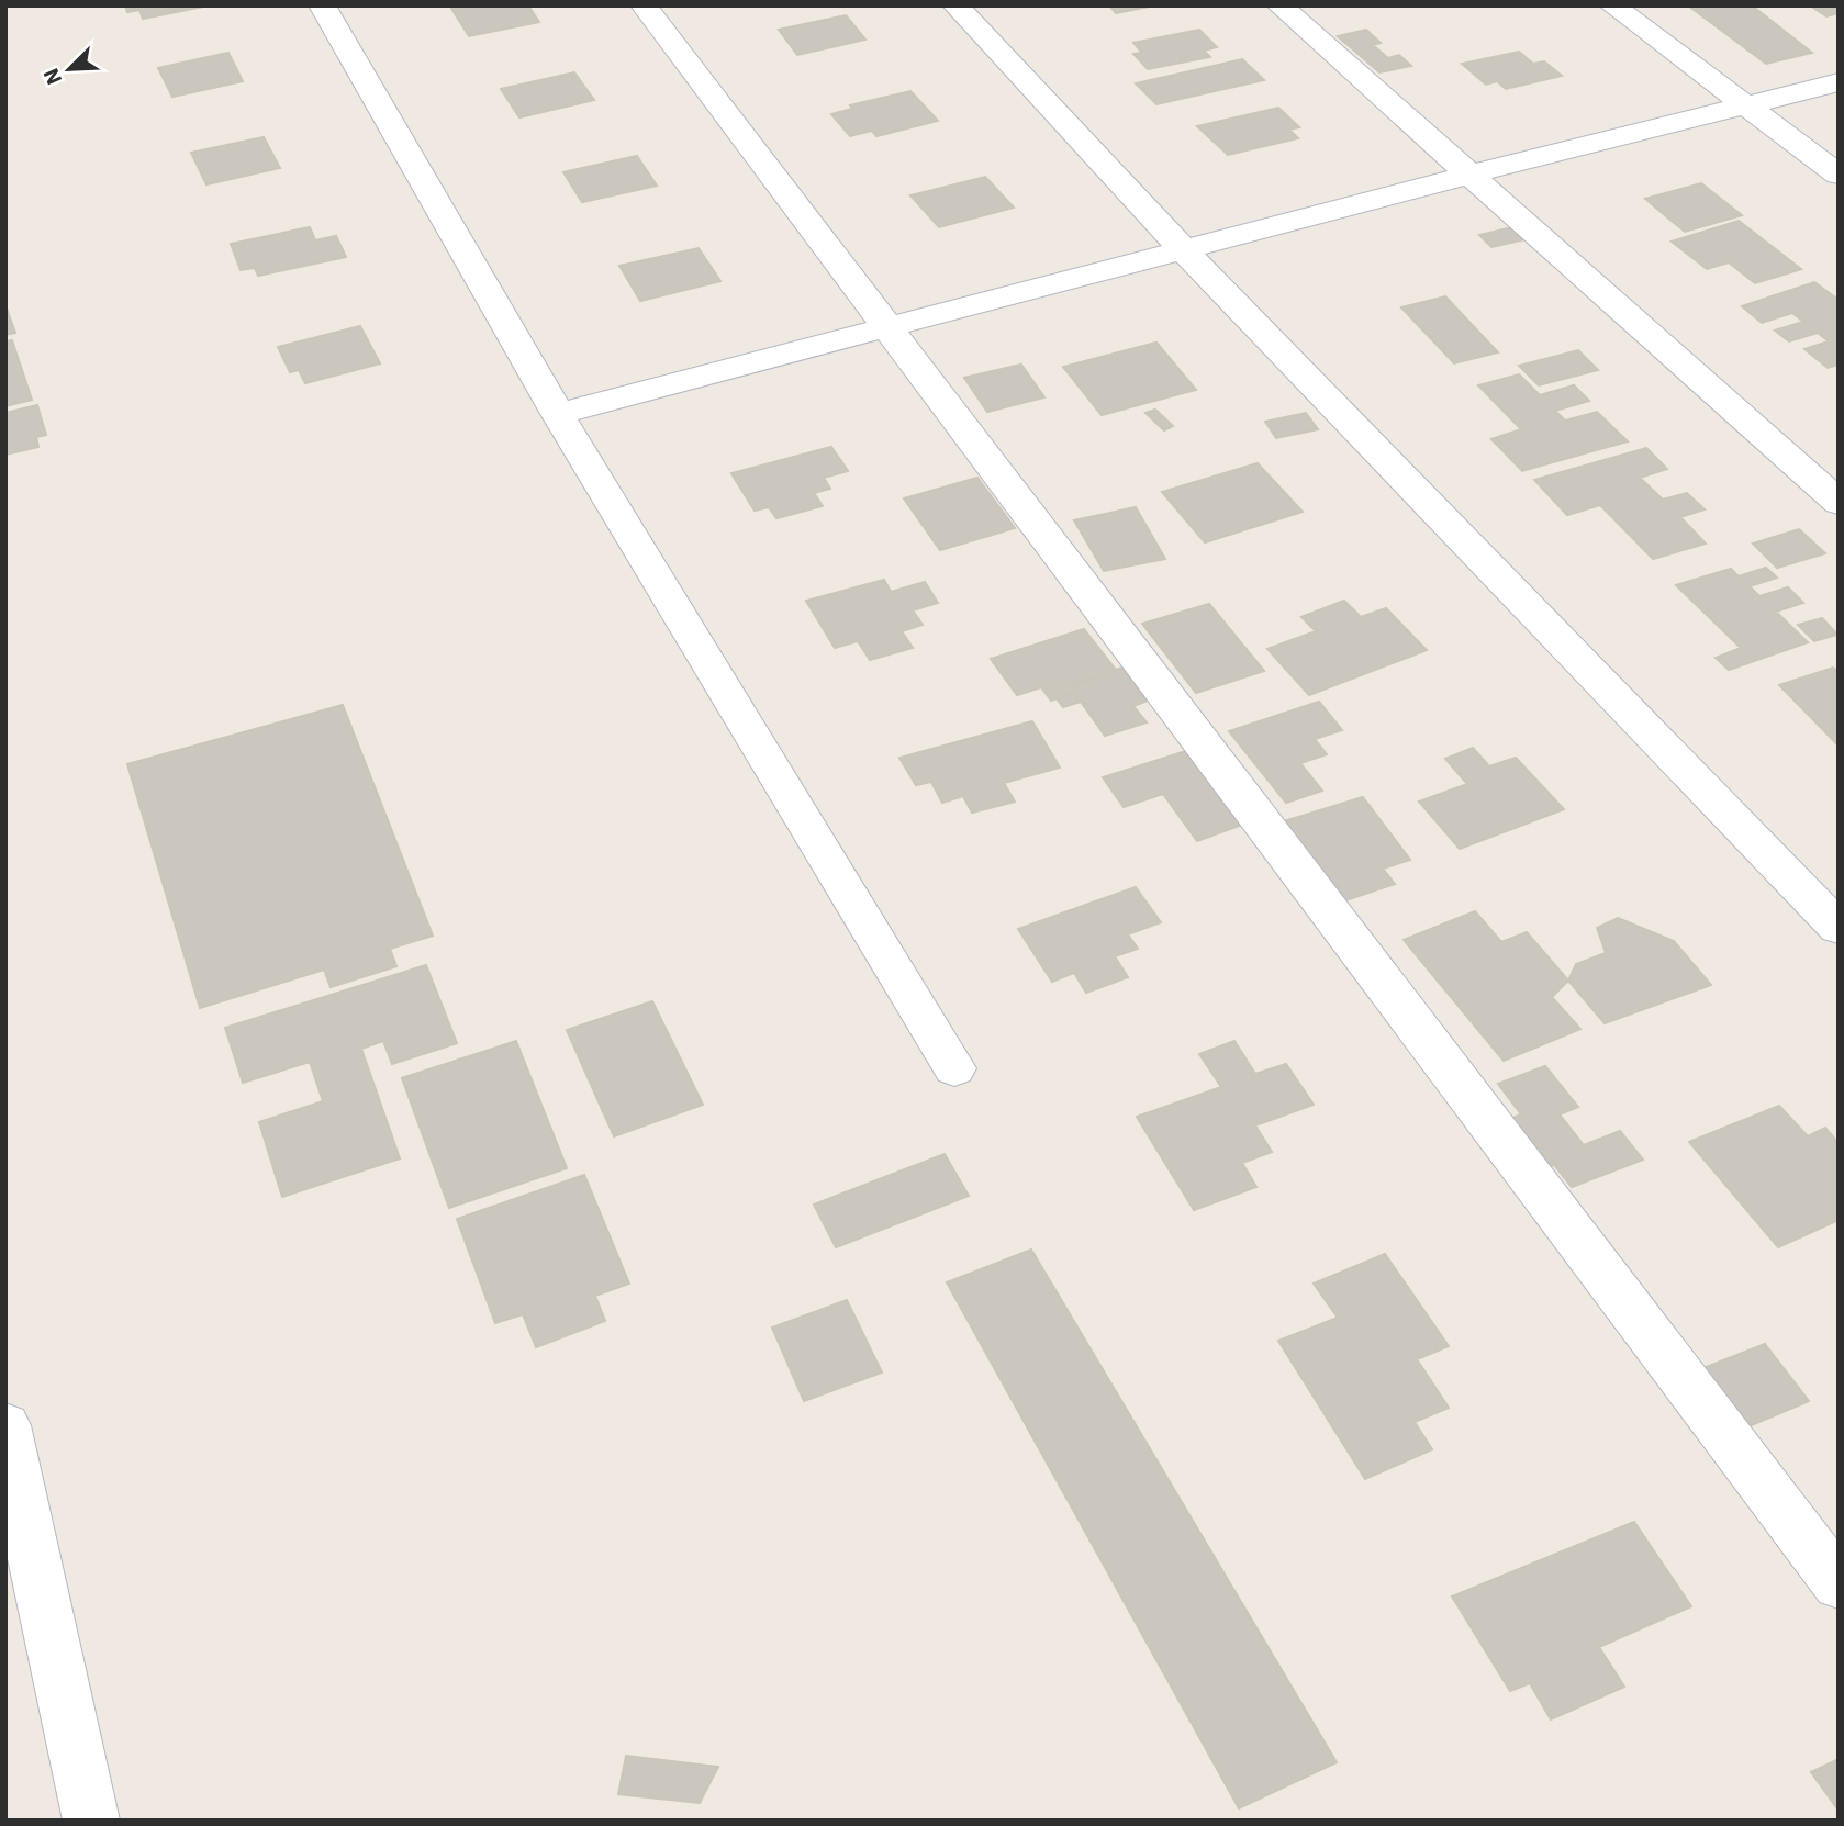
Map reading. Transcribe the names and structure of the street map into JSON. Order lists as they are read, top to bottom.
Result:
{
  "north": "bottom left"
}
